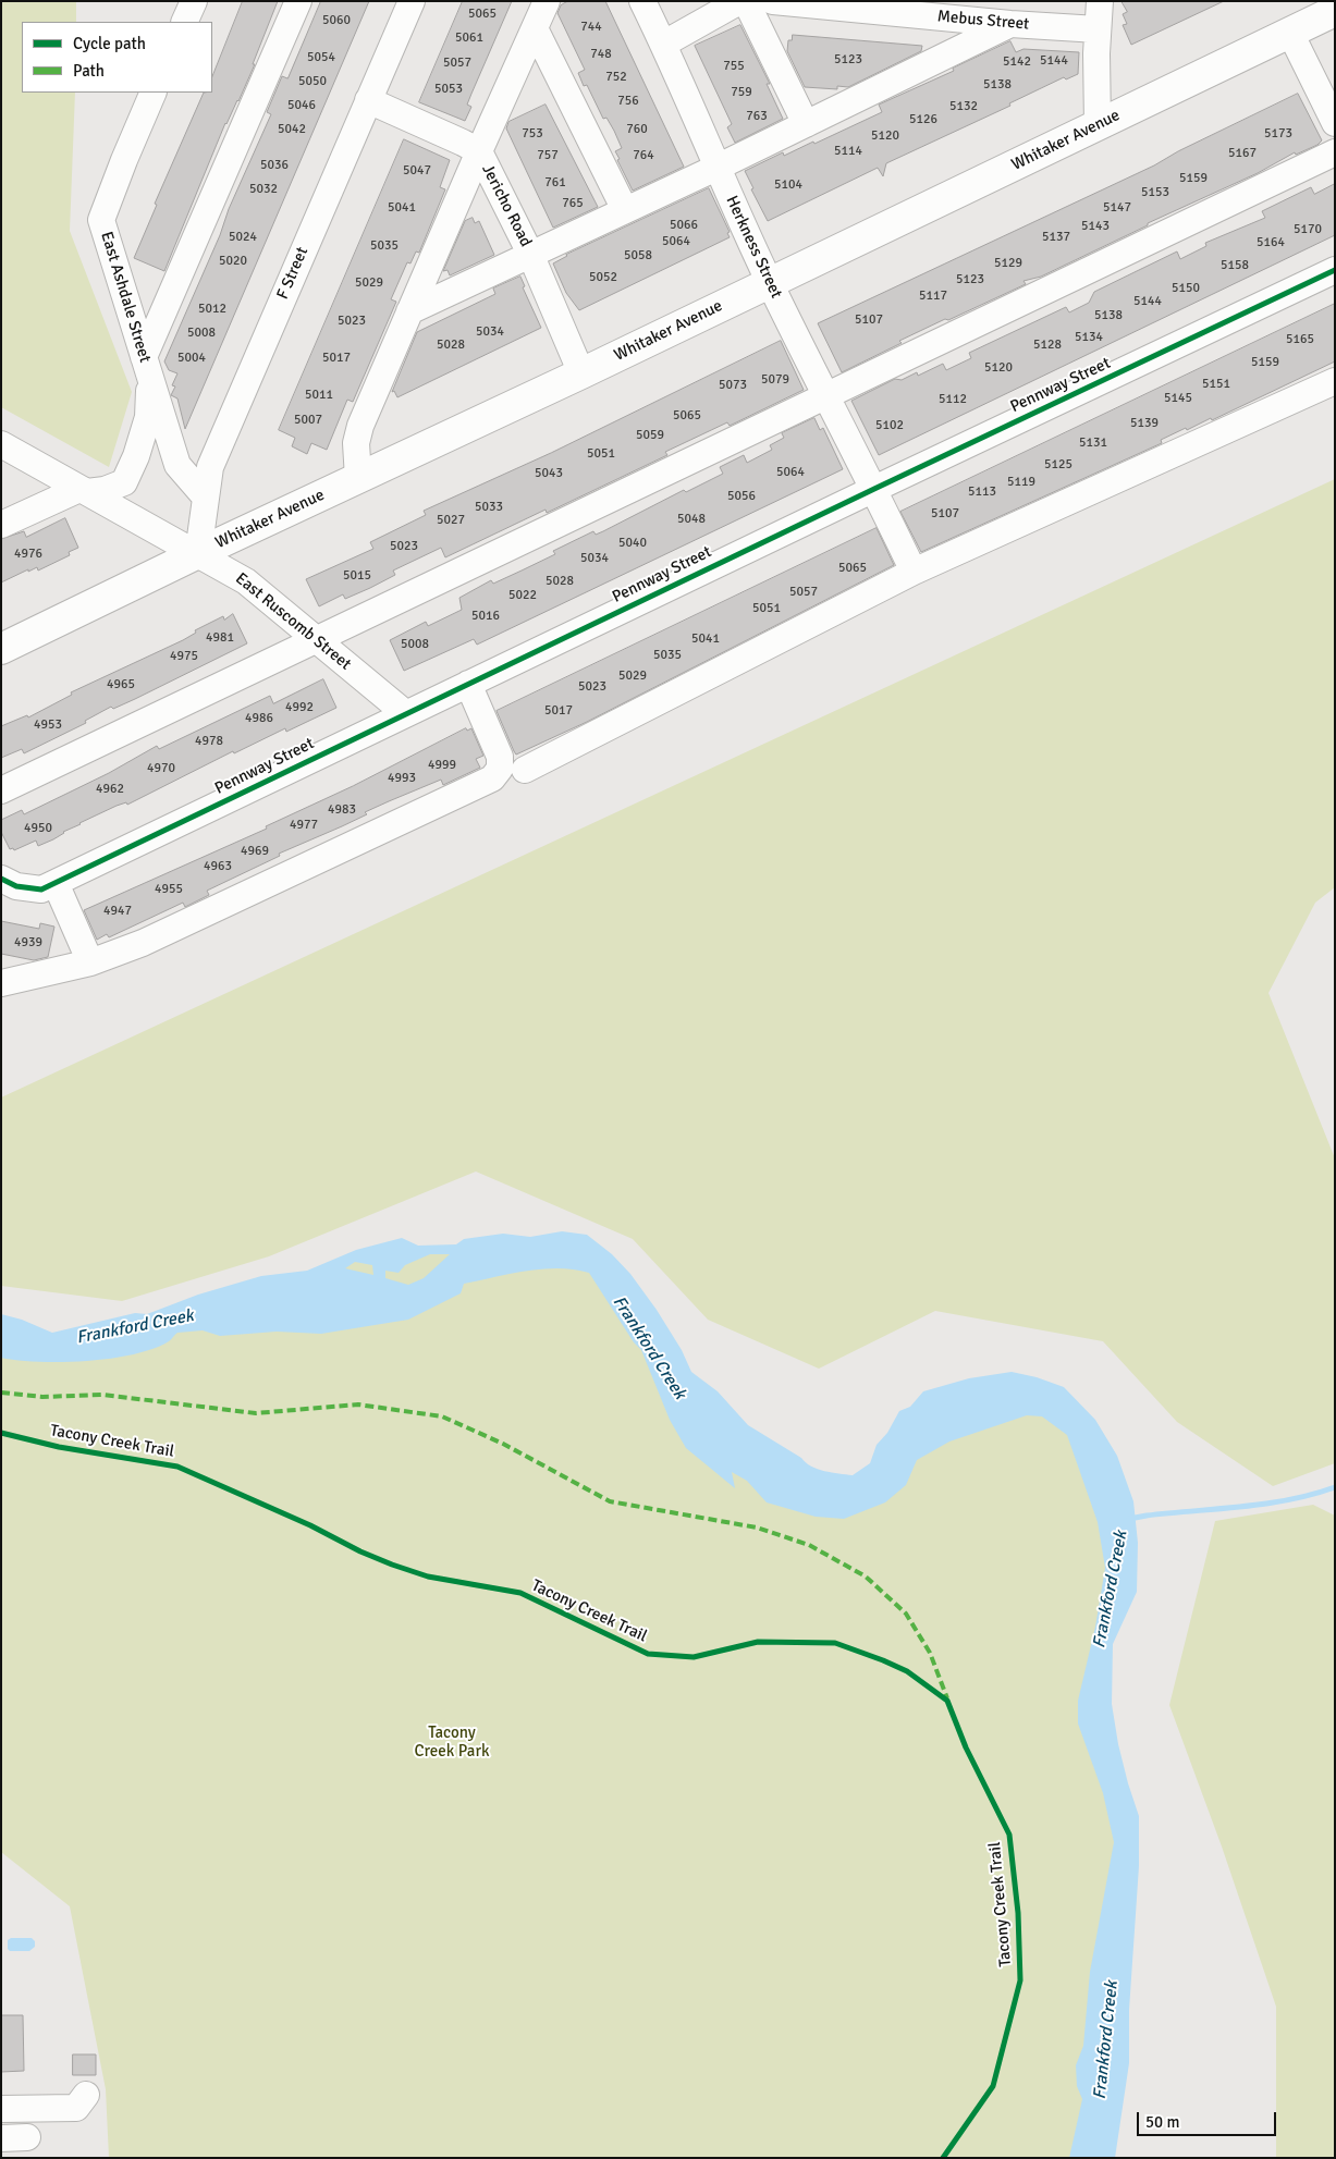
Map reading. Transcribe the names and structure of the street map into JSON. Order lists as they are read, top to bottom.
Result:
{
  "streets": {
    "main road": ["Whitaker Avenue"],
    "street": [
      "Mebus Street",
      "Jericho Road",
      "Herkness Street",
      "F Street",
      "East Ashdale Street",
      "Pennway Street",
      "East Ruscomb Street"
    ],
    "cycle path": ["Tacony Creek Trail"]
  },
  "crossings": [
    ["Whitaker Avenue", "Jericho Road"],
    ["Whitaker Avenue", "Herkness Street"],
    ["Whitaker Avenue", "F Street"],
    ["Whitaker Avenue", "East Ruscomb Street"],
    ["Jericho Road", "F Street"],
    ["Herkness Street", "Pennway Street"],
    ["F Street", "East Ashdale Street"],
    ["F Street", "East Ruscomb Street"],
    ["Pennway Street", "East Ruscomb Street"]
  ],
  "water": ["Frankford Creek"],
  "parks": ["Tacony Creek Park"],
  "house_numbers": [
    "5065",
    "5060",
    "744",
    "5061",
    "748",
    "5054",
    "5123",
    "5144",
    "5142",
    "5057",
    "755",
    "752",
    "5050",
    "5138",
    "5053",
    "759",
    "756",
    "5046",
    "5132",
    "763",
    "5126",
    "5042",
    "760",
    "753",
    "5173",
    "5120",
    "5114",
    "5167",
    "757",
    "764",
    "5036",
    "5047",
    "5159",
    "761",
    "5104",
    "5032",
    "5153",
    "765",
    "5041",
    "5147",
    "5066",
    "5143",
    "5170",
    "5024",
    "5137",
    "5064",
    "5164",
    "5035",
    "5058",
    "5020",
    "5129",
    "5158",
    "5052",
    "5123",
    "5029",
    "5150",
    "5117",
    "5144",
    "5012",
    "5138",
    "5107",
    "5023",
    "5034",
    "5008",
    "5134",
    "5165",
    "5028",
    "5128",
    "5004",
    "5017",
    "5159",
    "5120",
    "5079",
    "5151",
    "5073",
    "5011",
    "5145",
    "5112",
    "5065",
    "5007",
    "5139",
    "5102",
    "5059",
    "5131",
    "5051",
    "5125",
    "5064",
    "5043",
    "5119",
    "5113",
    "5056",
    "5033",
    "5107",
    "5048",
    "5027",
    "5040",
    "5023",
    "4976",
    "5034",
    "5065",
    "5015",
    "5028",
    "5057",
    "5022",
    "5051",
    "5016",
    "4981",
    "5041",
    "5008",
    "5035",
    "4975",
    "5029",
    "4965",
    "5023",
    "4992",
    "5017",
    "4986",
    "4953",
    "4978",
    "4999",
    "4970",
    "4993",
    "4962",
    "4983",
    "4977",
    "4950",
    "4969",
    "4963",
    "4955",
    "4947",
    "4939"
  ],
  "legend": ["Cycle path", "Path"],
  "scale_bar": "50 m"
}
